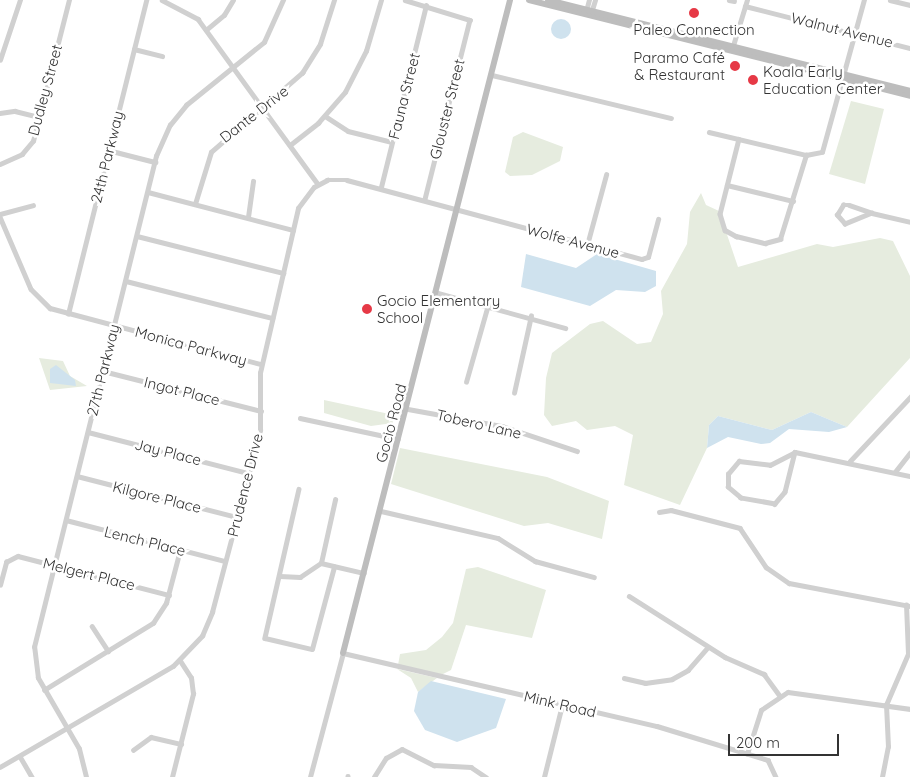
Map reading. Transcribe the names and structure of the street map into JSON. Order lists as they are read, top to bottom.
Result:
{
  "streets": {
    "street": [
      "Walnut Avenue",
      "Dudley Street",
      "Fauna Street",
      "Glouster Street",
      "Dante Drive",
      "24th Parkway",
      "Wolfe Avenue",
      "Monica Parkway",
      "27th Parkway",
      "Ingot Place",
      "Gocio Road",
      "Tobero Lane",
      "Jay Place",
      "Prudence Drive",
      "Kilgore Place",
      "Lench Place",
      "Melgert Place",
      "Mink Road"
    ]
  },
  "crossings": [
    ["Fauna Street", "Glouster Street"],
    ["24th Parkway", "Monica Parkway"],
    ["Wolfe Avenue", "Gocio Road"],
    ["Monica Parkway", "27th Parkway"],
    ["Monica Parkway", "Prudence Drive"],
    ["27th Parkway", "Ingot Place"],
    ["27th Parkway", "Jay Place"],
    ["27th Parkway", "Prudence Drive"],
    ["27th Parkway", "Kilgore Place"],
    ["27th Parkway", "Lench Place"],
    ["27th Parkway", "Melgert Place"],
    ["Ingot Place", "Prudence Drive"],
    ["Gocio Road", "Tobero Lane"],
    ["Gocio Road", "Mink Road"],
    ["Jay Place", "Prudence Drive"],
    ["Prudence Drive", "Kilgore Place"],
    ["Prudence Drive", "Lench Place"]
  ],
  "places": [
    "Paleo Connection",
    "Paramo Café & Restaurant",
    "Koala Early Education Center",
    "Gocio Elementary School"
  ],
  "scale_bar": "200 m"
}
